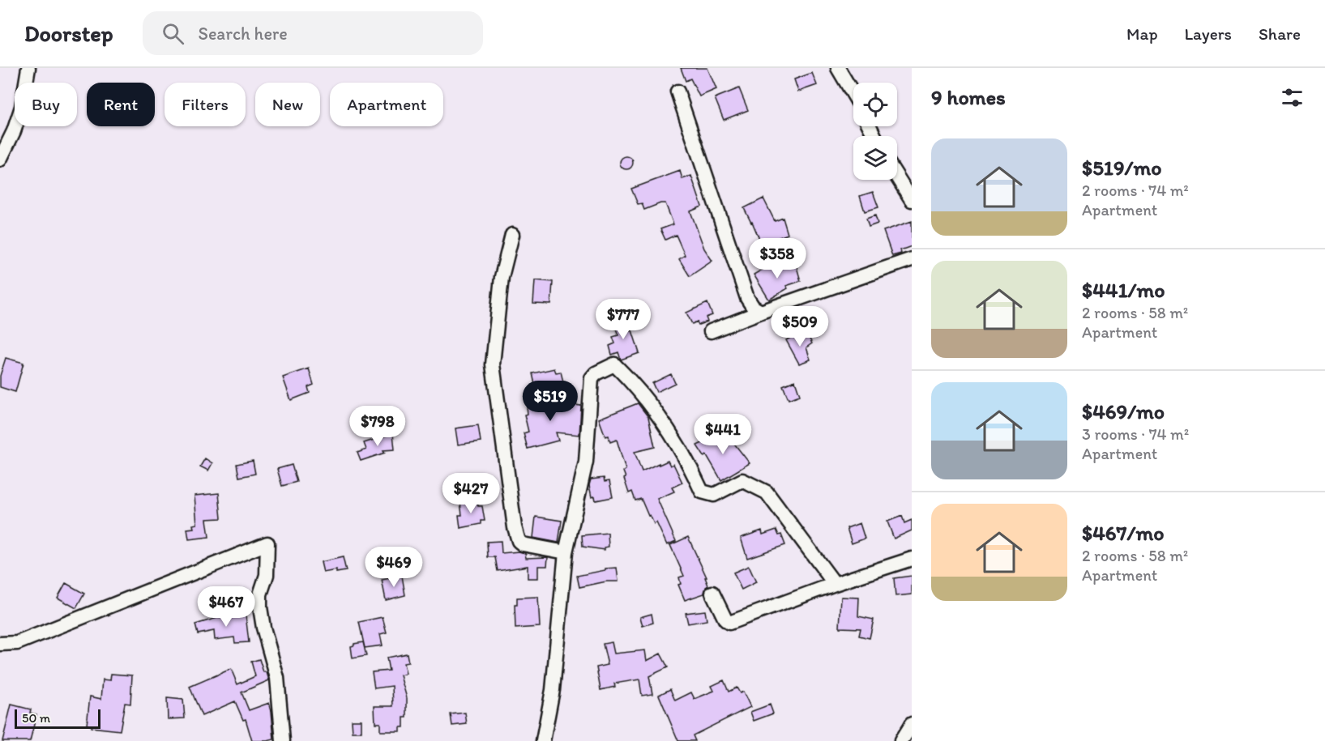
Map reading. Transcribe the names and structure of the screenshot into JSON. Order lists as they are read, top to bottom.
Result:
{
  "scale_bar": "50 m",
  "page": {
    "header": "Doorstep",
    "search": "Search here",
    "nav": ["Map", "Layers", "Share"],
    "heading": "9 homes",
    "chip": [
      "Buy",
      "Rent",
      "Filters",
      "New",
      "Apartment"
    ],
    "list": [
      {
        "name": "$519/mo",
        "note": "2 rooms · 74 m² · Apartment"
      },
      {
        "name": "$441/mo",
        "note": "2 rooms · 58 m² · Apartment"
      },
      {
        "name": "$469/mo",
        "note": "3 rooms · 74 m² · Apartment"
      },
      {
        "name": "$467/mo",
        "note": "2 rooms · 58 m² · Apartment"
      }
    ],
    "price": [
      "$358",
      "$777",
      "$509",
      "$519",
      "$798",
      "$441",
      "$427",
      "$469",
      "$467"
    ],
    "scale": "50 m"
  }
}
